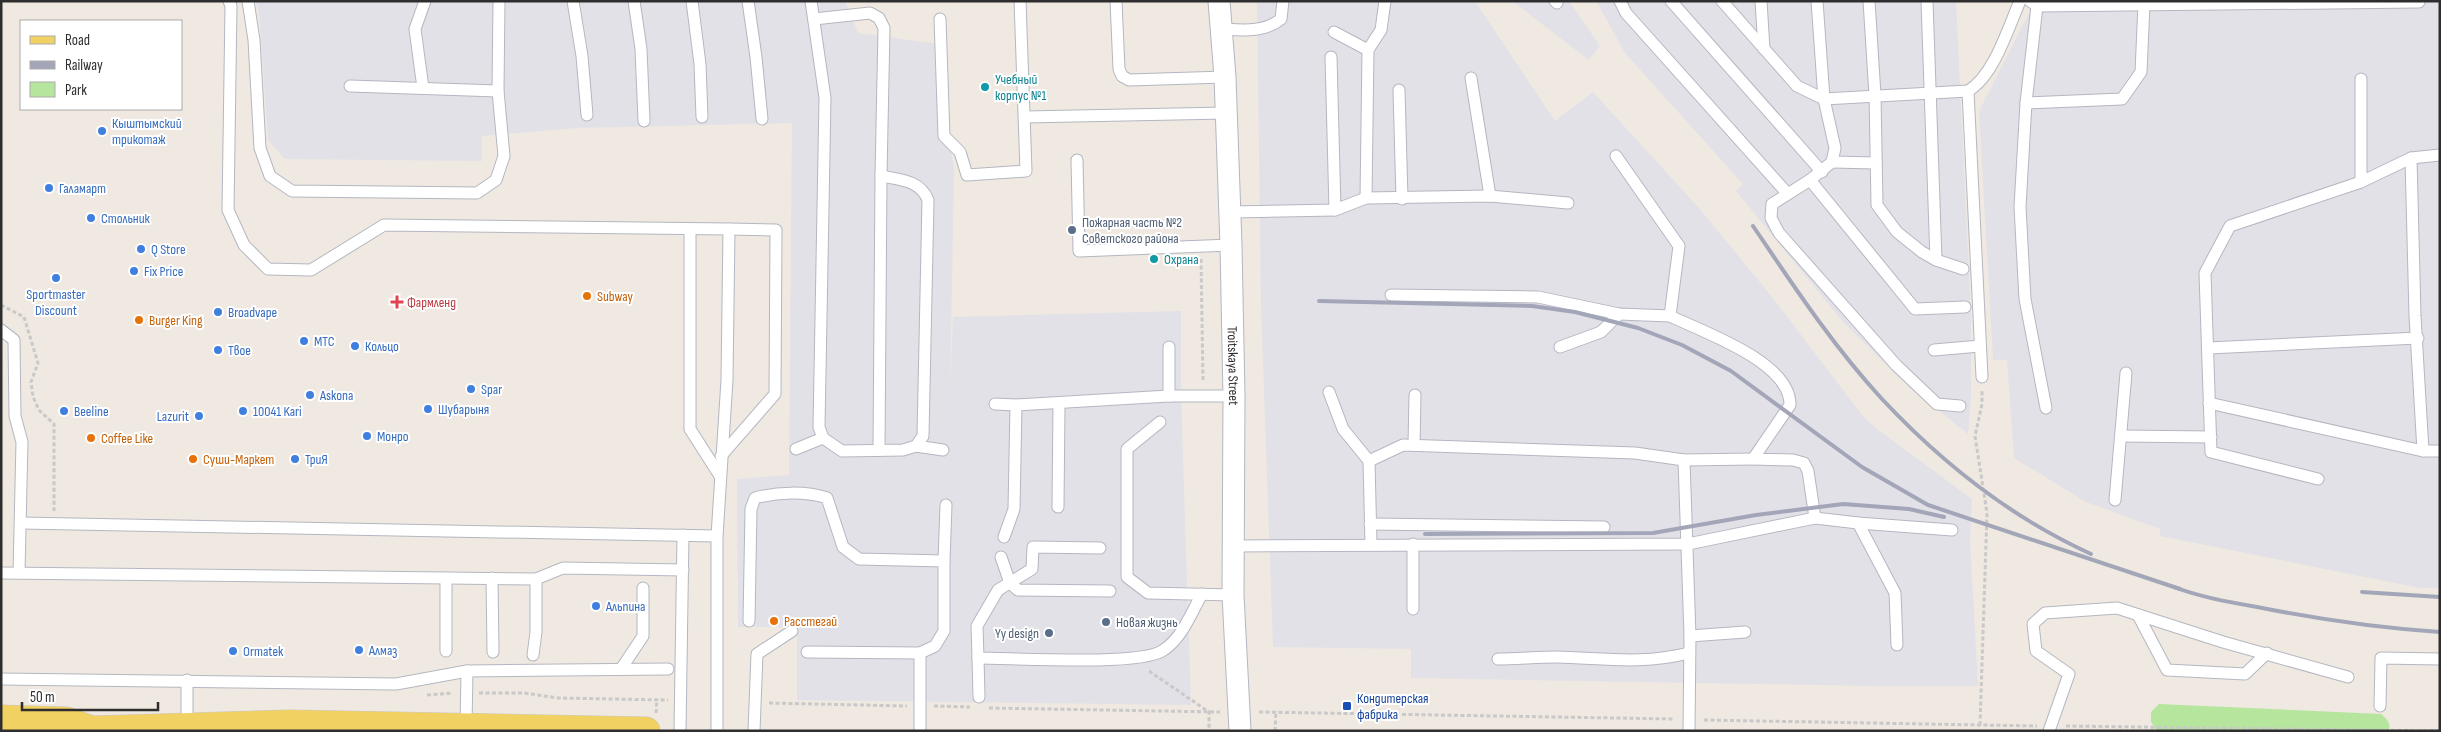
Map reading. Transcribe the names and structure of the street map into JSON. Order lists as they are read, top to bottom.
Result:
{
  "streets": {
    "street": ["Troitskaya Street"]
  },
  "places": {
    "other": [
      "Учебный корпус №1",
      "Кыштымский трикотаж",
      "Галамарт",
      "Стольник",
      "Пожарная часть №2 Советского района",
      "Q Store",
      "Охрана",
      "Fix Price",
      "Sportmaster Discount",
      "Subway",
      "Broadvape",
      "Burger King",
      "МТС",
      "Кольцо",
      "Твое",
      "Spar",
      "Askona",
      "Шубарыня",
      "Beeline",
      "10041 Kari",
      "Lazurit",
      "Монро",
      "Coffee Like",
      "Суши-Маркет",
      "ТриЯ",
      "Альпина",
      "Расстегай",
      "Новая жизнь",
      "Yy design",
      "Алмаз",
      "Ormatek"
    ],
    "health": ["Фармленд"],
    "transit": ["Кондитерская фабрика"]
  },
  "legend": ["Road", "Railway", "Park"],
  "scale_bar": "50 m"
}
